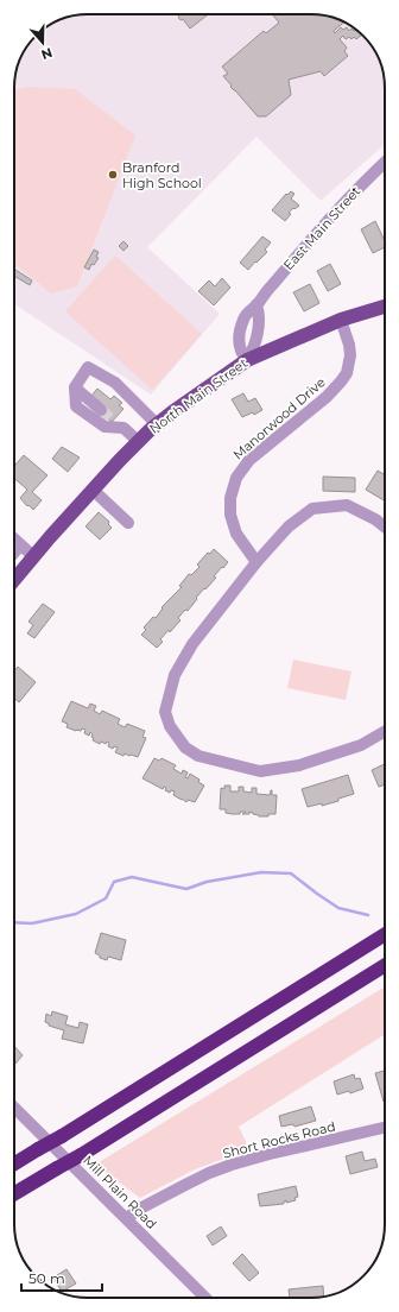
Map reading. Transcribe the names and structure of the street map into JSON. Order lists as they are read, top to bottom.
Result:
{
  "streets": {
    "main road": ["North Main Street"],
    "street": [
      "East Main Street",
      "Manorwood Drive",
      "Short Rocks Road",
      "Mill Plain Road"
    ]
  },
  "crossings": [
    ["East Main Street", "North Main Street"],
    ["North Main Street", "Manorwood Drive"],
    ["Short Rocks Road", "Mill Plain Road"]
  ],
  "places": ["Branford High School"],
  "scale_bar": "50 m",
  "north": "bottom"
}
